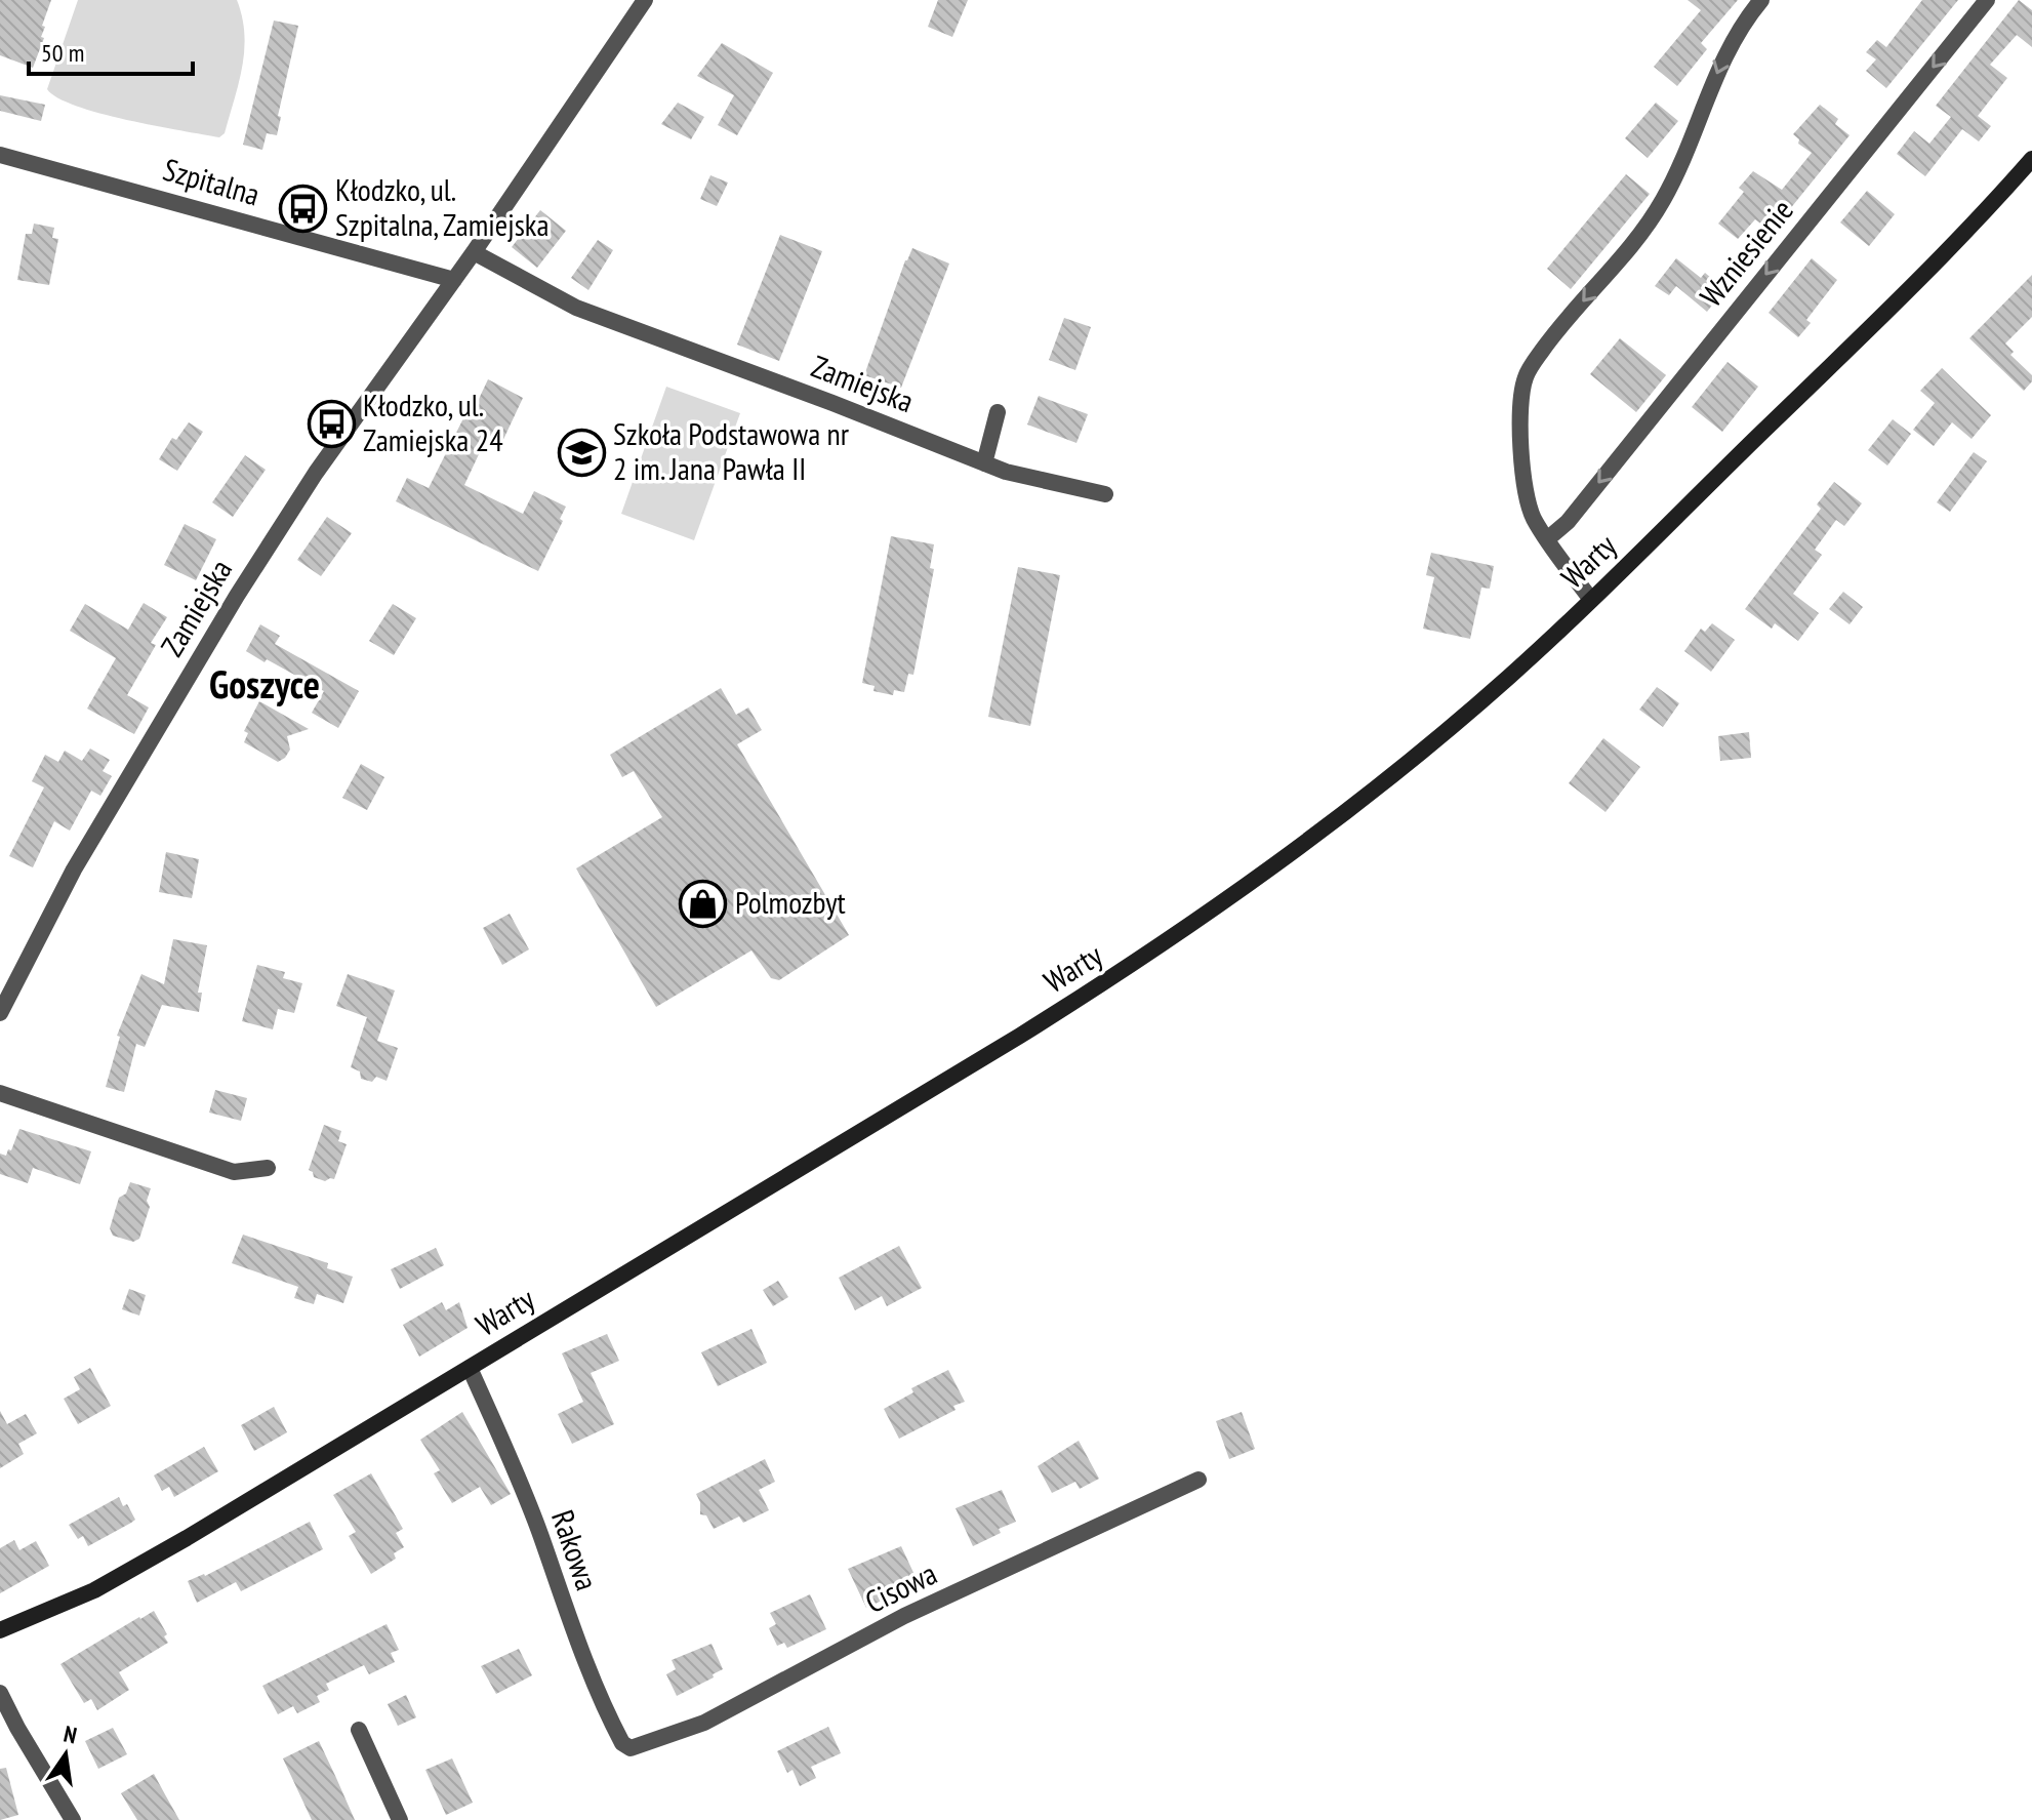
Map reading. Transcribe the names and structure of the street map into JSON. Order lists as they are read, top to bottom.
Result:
{
  "streets": {
    "main road": ["Warty"],
    "street": [
      "Szpitalna",
      "Wzniesienie",
      "Zamiejska",
      "Rakowa",
      "Cisowa"
    ]
  },
  "crossings": [
    ["Szpitalna", "Zamiejska"],
    ["Warty", "Rakowa"],
    ["Rakowa", "Cisowa"]
  ],
  "one_way": ["Wzniesienie"],
  "districts": ["Goszyce"],
  "places": {
    "bus stop": ["Kłodzko, ul. Szpitalna, Zamiejska", "Kłodzko, ul. Zamiejska 24"],
    "school or university": ["Szkoła Podstawowa nr 2 im. Jana Pawła II"],
    "shop": ["Polmozbyt"]
  },
  "scale_bar": "50 m",
  "north": "top"
}
